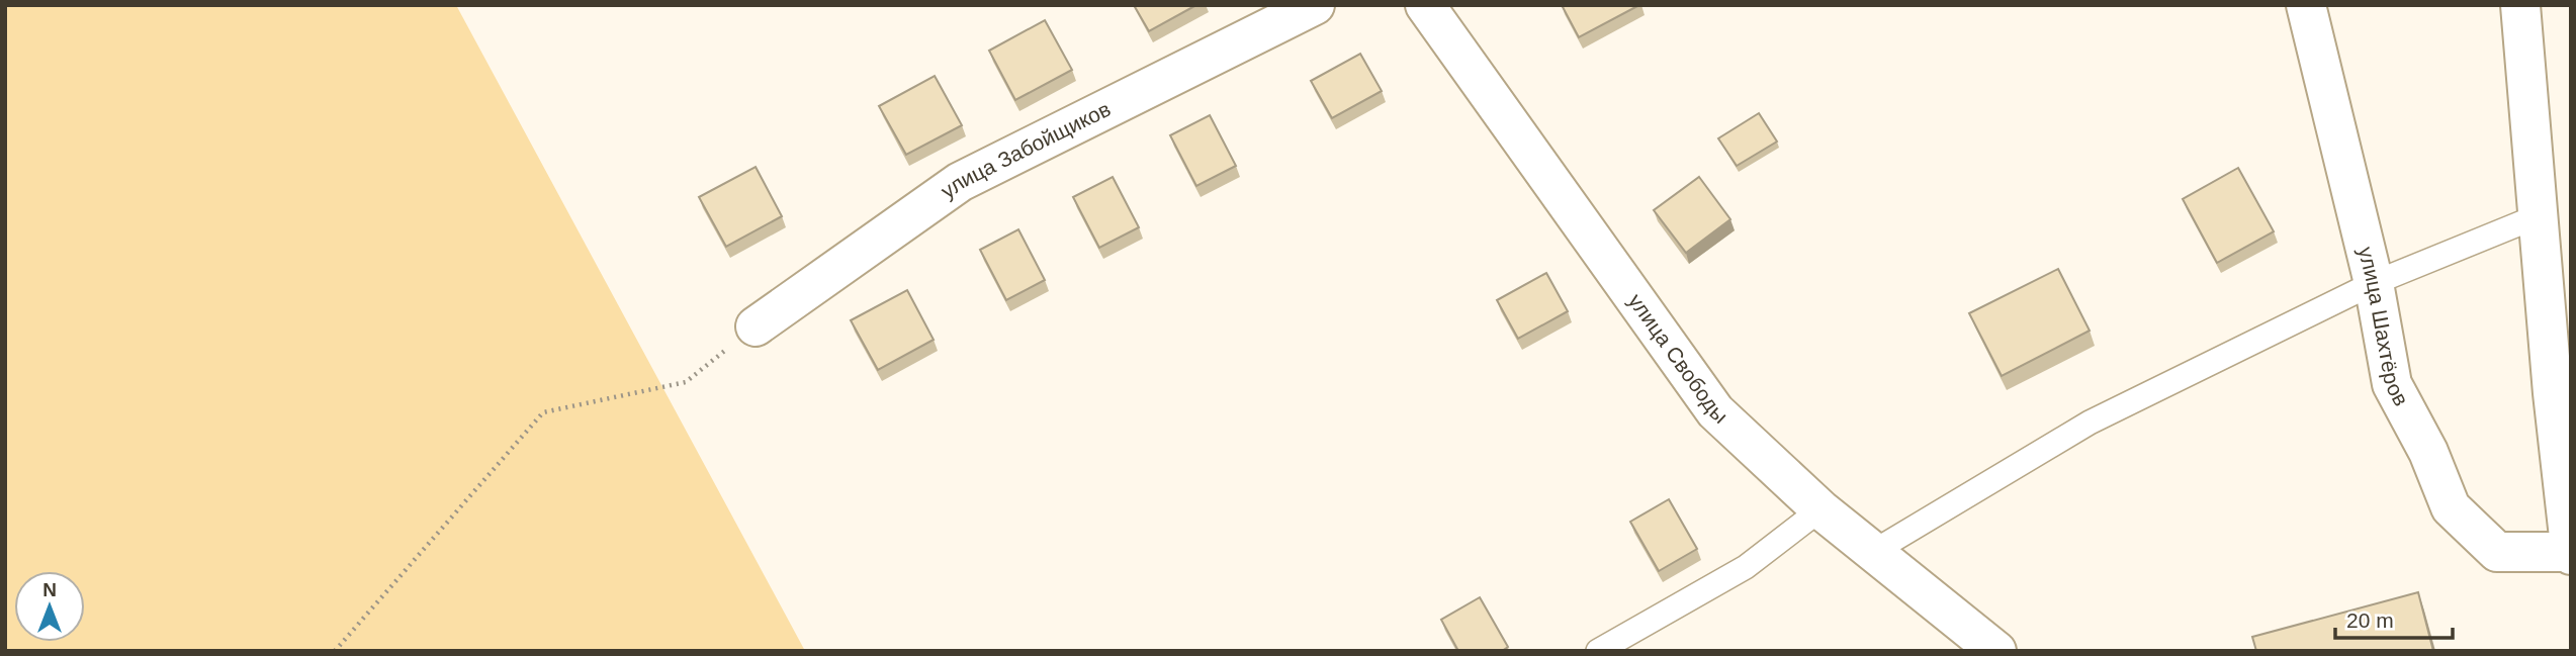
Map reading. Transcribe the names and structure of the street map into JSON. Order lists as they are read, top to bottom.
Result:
{
  "streets": {
    "main road": ["улица Забойщиков", "улица Шахтёров", "улица Свободы"]
  },
  "scale_bar": "20 m",
  "north": "top"
}
